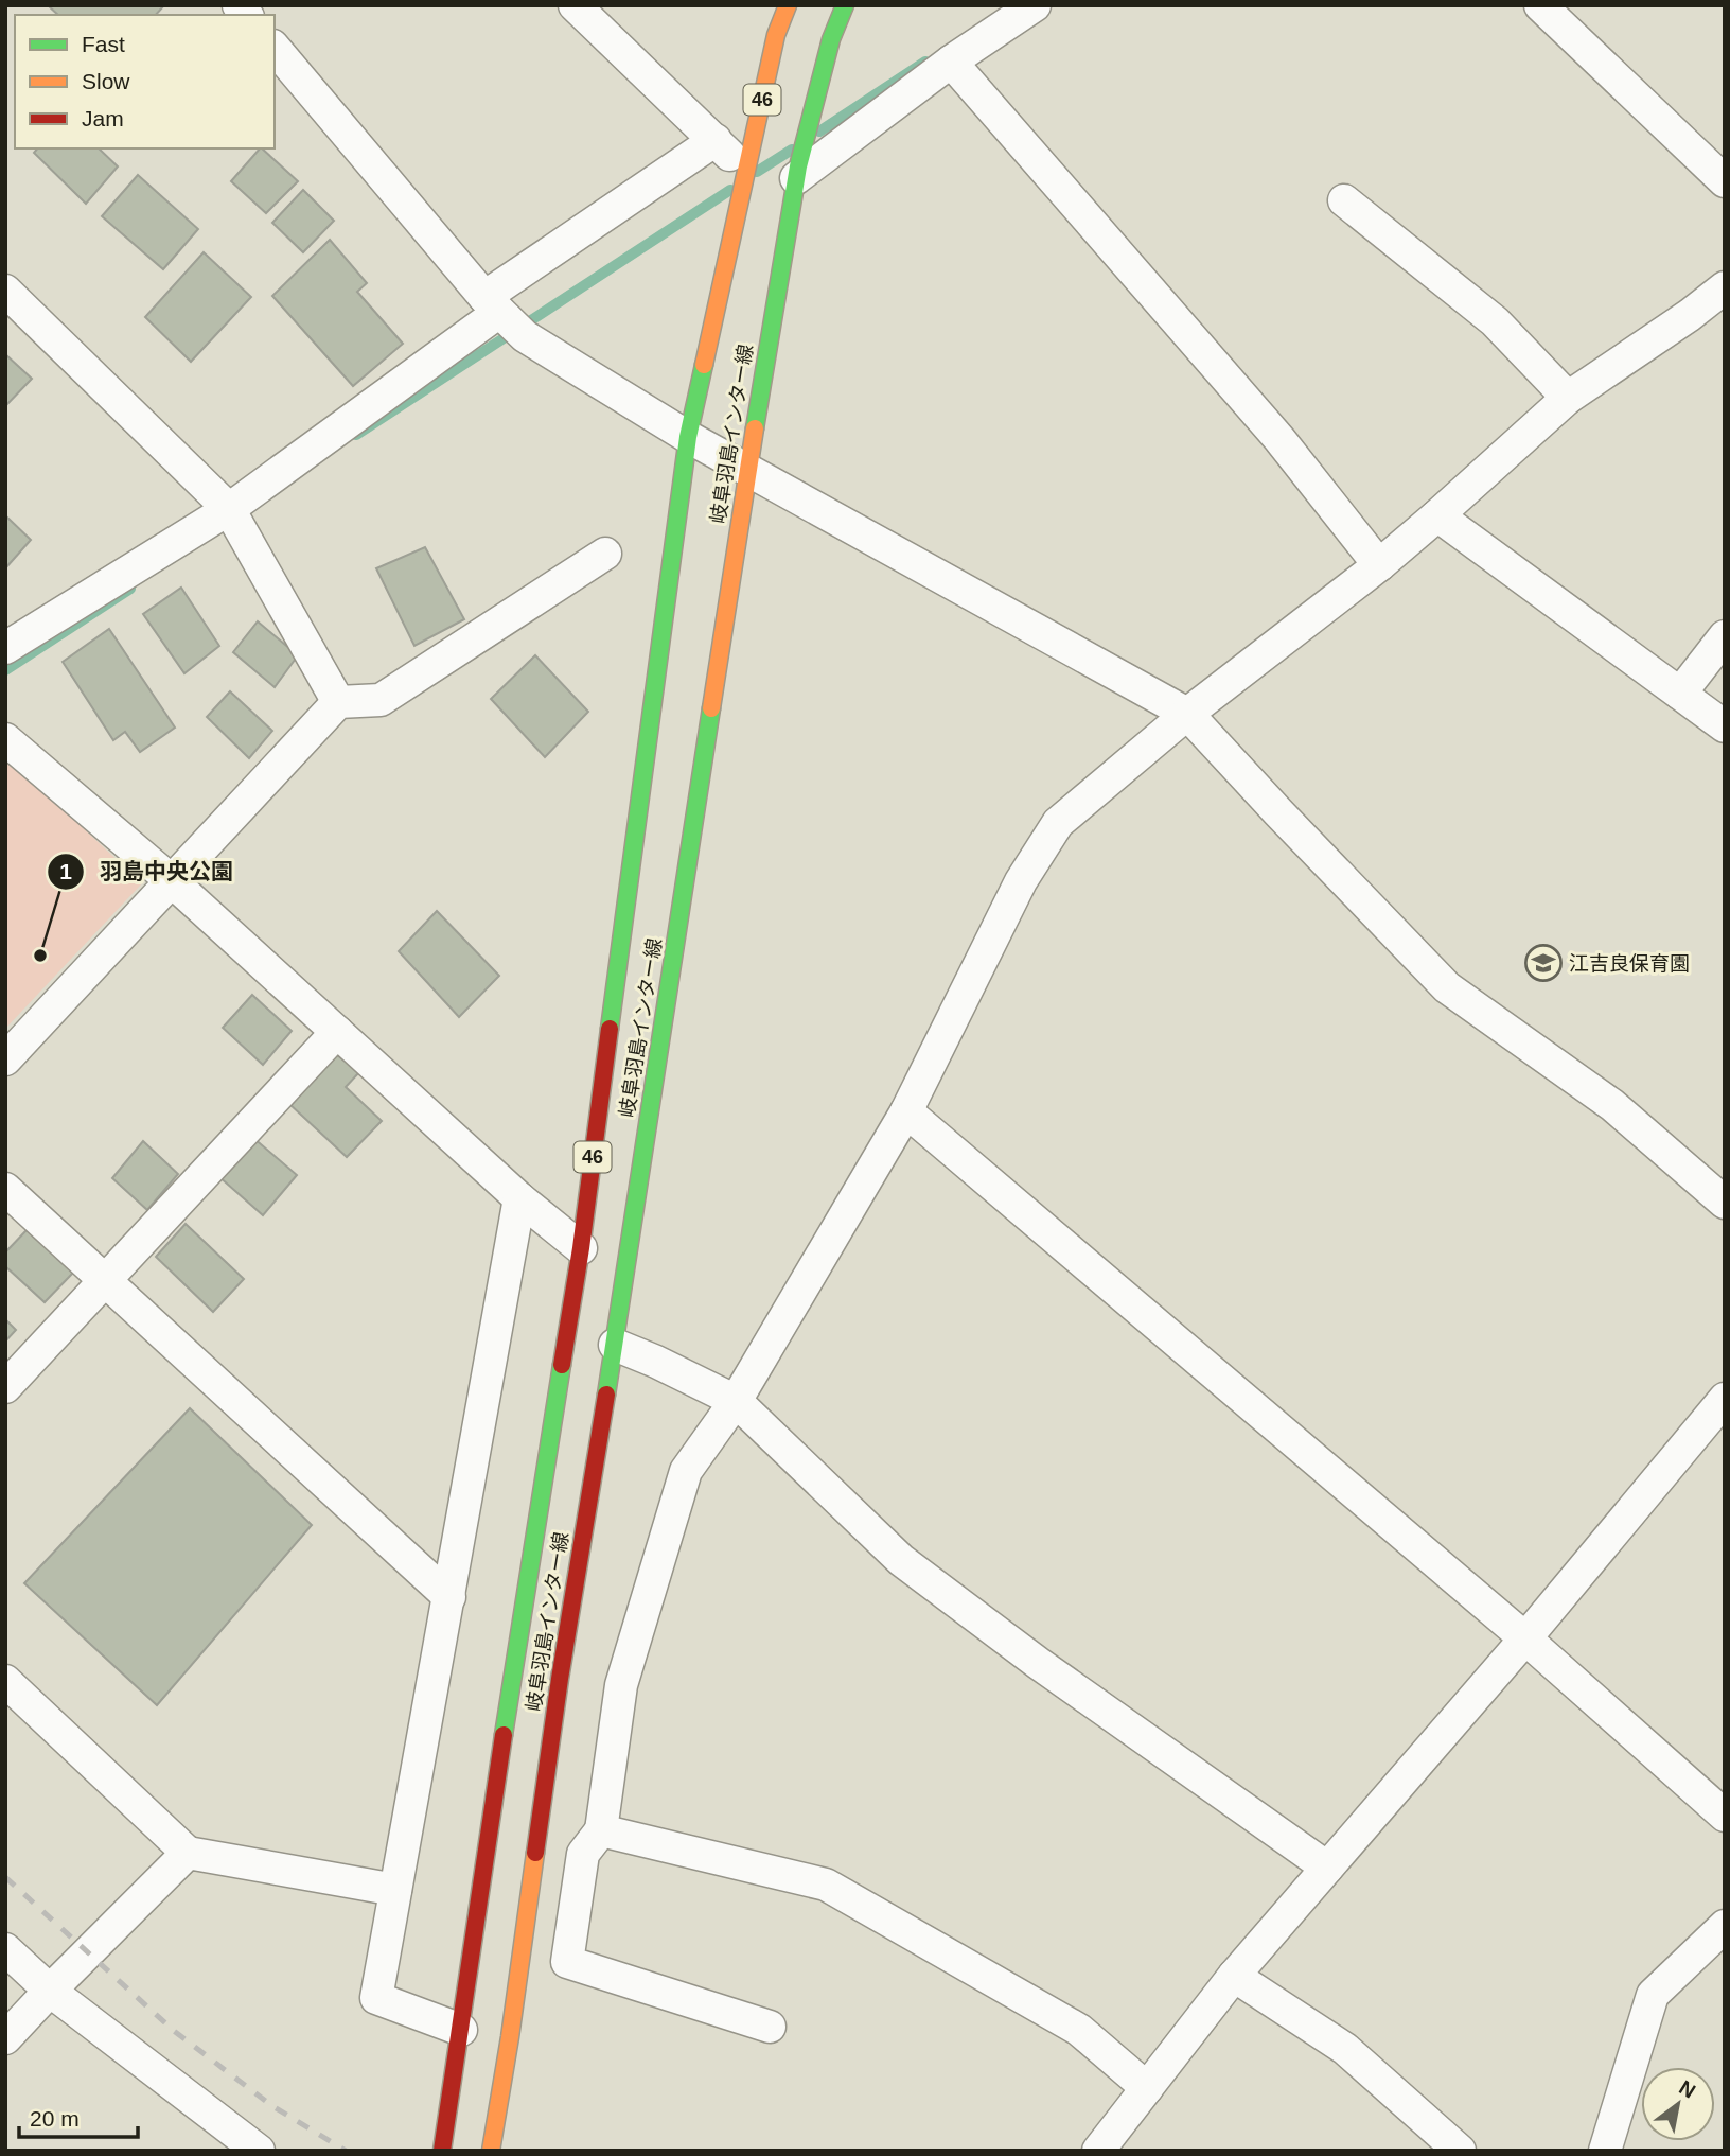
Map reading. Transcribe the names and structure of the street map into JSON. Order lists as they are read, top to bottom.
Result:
{
  "streets": {
    "main road": ["46", "岐阜羽島インター線"]
  },
  "places": {
    "other": ["羽島中央公園"],
    "school or university": ["江吉良保育園"]
  },
  "legend": ["Fast", "Slow", "Jam"],
  "scale_bar": "20 m",
  "north": "top right"
}
